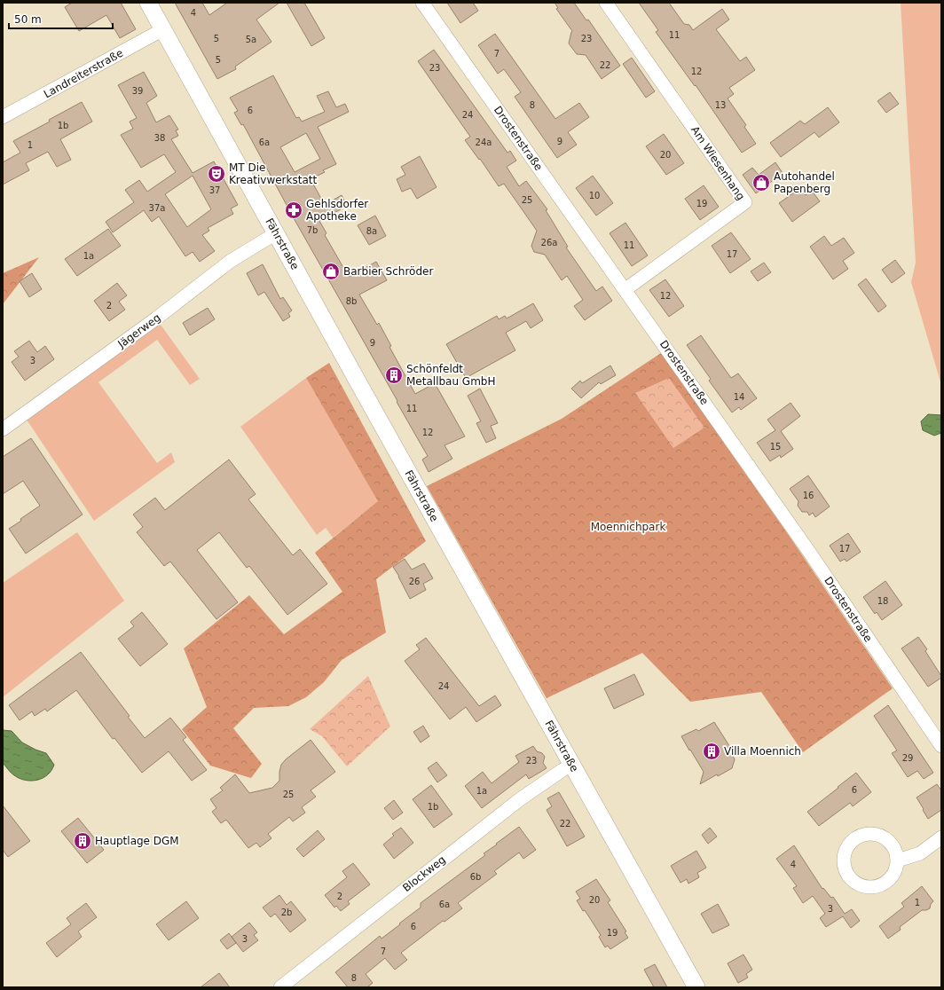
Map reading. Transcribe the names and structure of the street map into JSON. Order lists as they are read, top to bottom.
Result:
{
  "streets": {
    "street": [
      "Landreiterstraße",
      "Drostenstraße",
      "Am Wiesenhang",
      "Fährstraße",
      "Jägerweg",
      "Blockweg"
    ]
  },
  "crossings": [
    ["Landreiterstraße", "Fährstraße"],
    ["Drostenstraße", "Am Wiesenhang"],
    ["Fährstraße", "Jägerweg"],
    ["Fährstraße", "Blockweg"]
  ],
  "parks": ["Moennichpark"],
  "places": {
    "theatre": ["MT Die Kreativwerkstatt"],
    "shop": ["Autohandel Papenberg", "Barbier Schröder"],
    "pharmacy": ["Gehlsdorfer Apotheke"],
    "building": ["Schönfeldt Metallbau GmbH", "Villa Moennich", "Hauptlage DGM"]
  },
  "house_numbers": [
    "4",
    "11",
    "5",
    "23",
    "5a",
    "7",
    "5",
    "22",
    "23",
    "12",
    "39",
    "8",
    "13",
    "6",
    "24",
    "1b",
    "38",
    "9",
    "6a",
    "24a",
    "1",
    "20",
    "37",
    "10",
    "25",
    "19",
    "37a",
    "7b",
    "8a",
    "26a",
    "11",
    "17",
    "1a",
    "12",
    "8b",
    "2",
    "9",
    "3",
    "14",
    "11",
    "12",
    "15",
    "16",
    "17",
    "26",
    "18",
    "24",
    "29",
    "23",
    "6",
    "1a",
    "25",
    "1b",
    "22",
    "4",
    "6b",
    "2",
    "20",
    "1",
    "6a",
    "3",
    "2b",
    "6",
    "19",
    "3",
    "7",
    "8"
  ],
  "scale_bar": "50 m"
}
